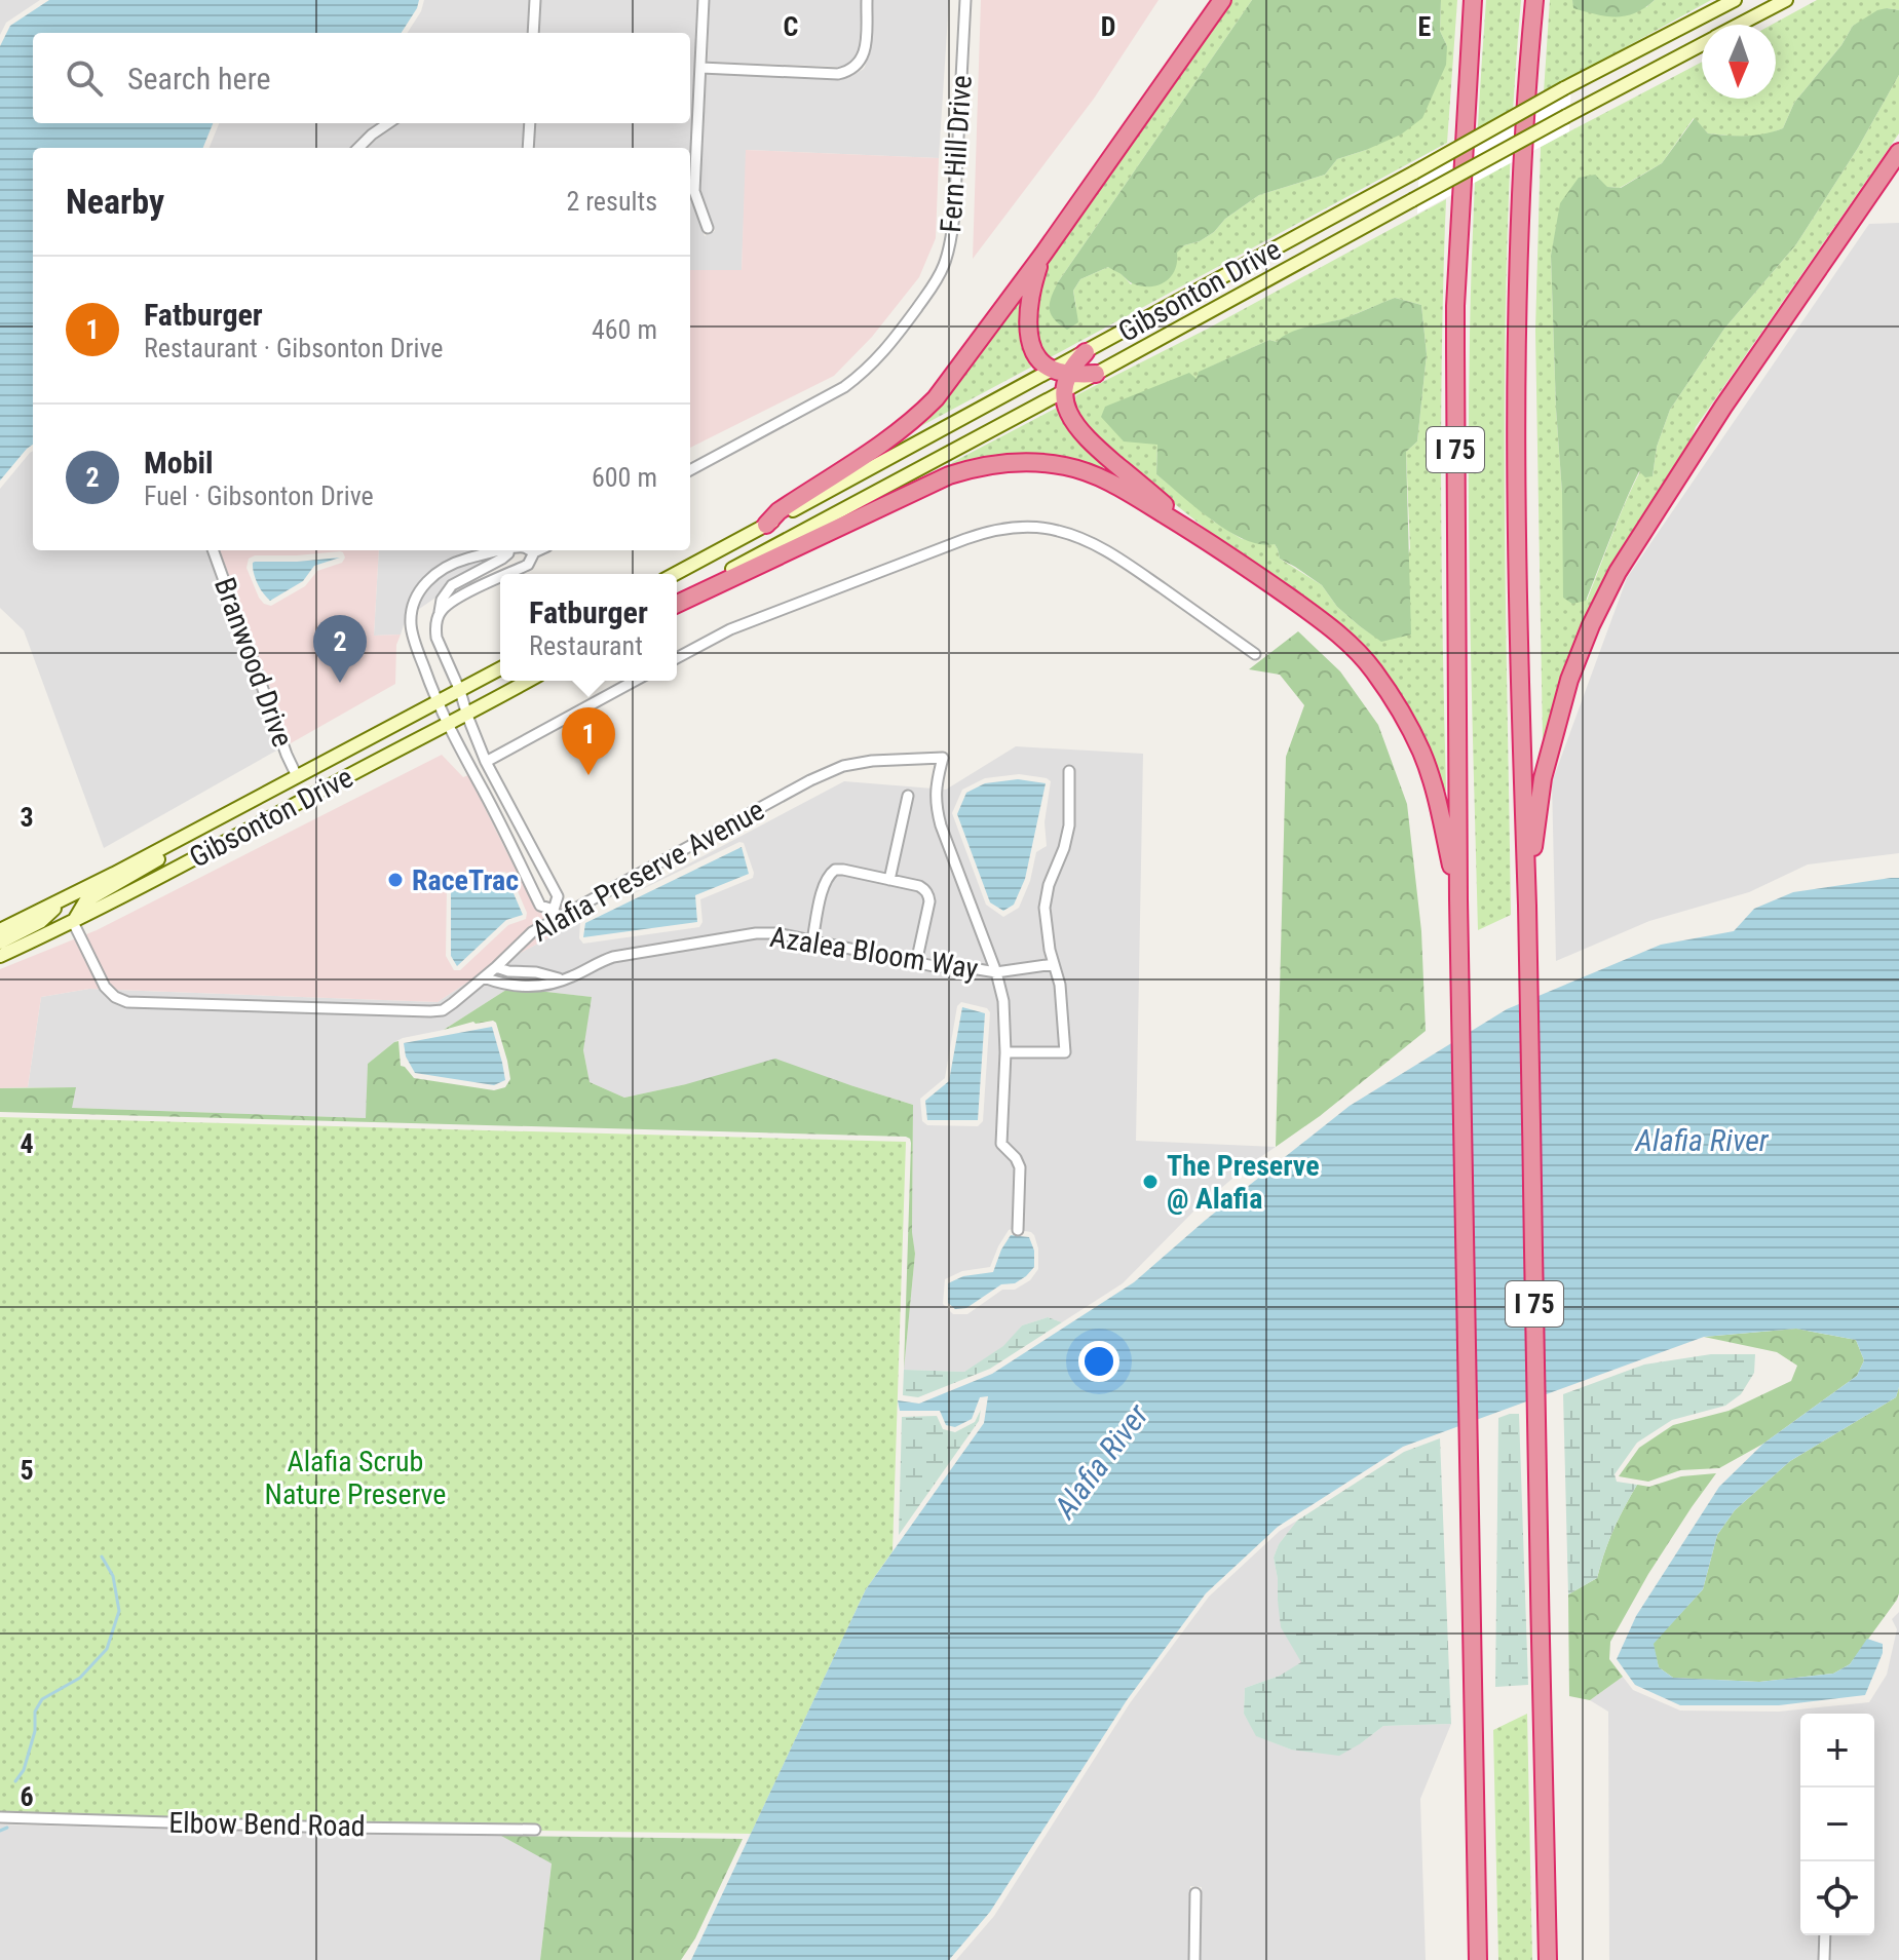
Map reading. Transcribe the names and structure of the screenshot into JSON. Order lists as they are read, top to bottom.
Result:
{
  "streets": {
    "highway": ["I 75"],
    "main road": ["Gibsonton Drive"],
    "street": [
      "Fern Hill Drive",
      "Branwood Drive",
      "Alafia Preserve Avenue",
      "Azalea Bloom Way",
      "Elbow Bend Road"
    ]
  },
  "crossings": [
    ["Gibsonton Drive", "Branwood Drive"],
    ["Gibsonton Drive", "Alafia Preserve Avenue"],
    ["Alafia Preserve Avenue", "Azalea Bloom Way"]
  ],
  "water": ["Alafia River"],
  "parks": ["Alafia Scrub Nature Preserve"],
  "places": ["RaceTrac", "The Preserve @ Alafia"],
  "north": "bottom",
  "page": {
    "search": "Search here",
    "heading": ["Nearby", "2 results"],
    "list": [
      {
        "mark": "1",
        "name": "Fatburger",
        "note": "Restaurant · Gibsonton Drive",
        "value": "460 m"
      },
      {
        "mark": "2",
        "name": "Mobil",
        "note": "Fuel · Gibsonton Drive",
        "value": "600 m"
      }
    ],
    "popup": ["Fatburger", "Restaurant"],
    "pins": ["2", "1"],
    "map_buttons": ["+", "−"]
  },
  "grid": {
    "columns": ["C", "D", "E"],
    "rows": [
      "3",
      "4",
      "5",
      "6"
    ]
  }
}
